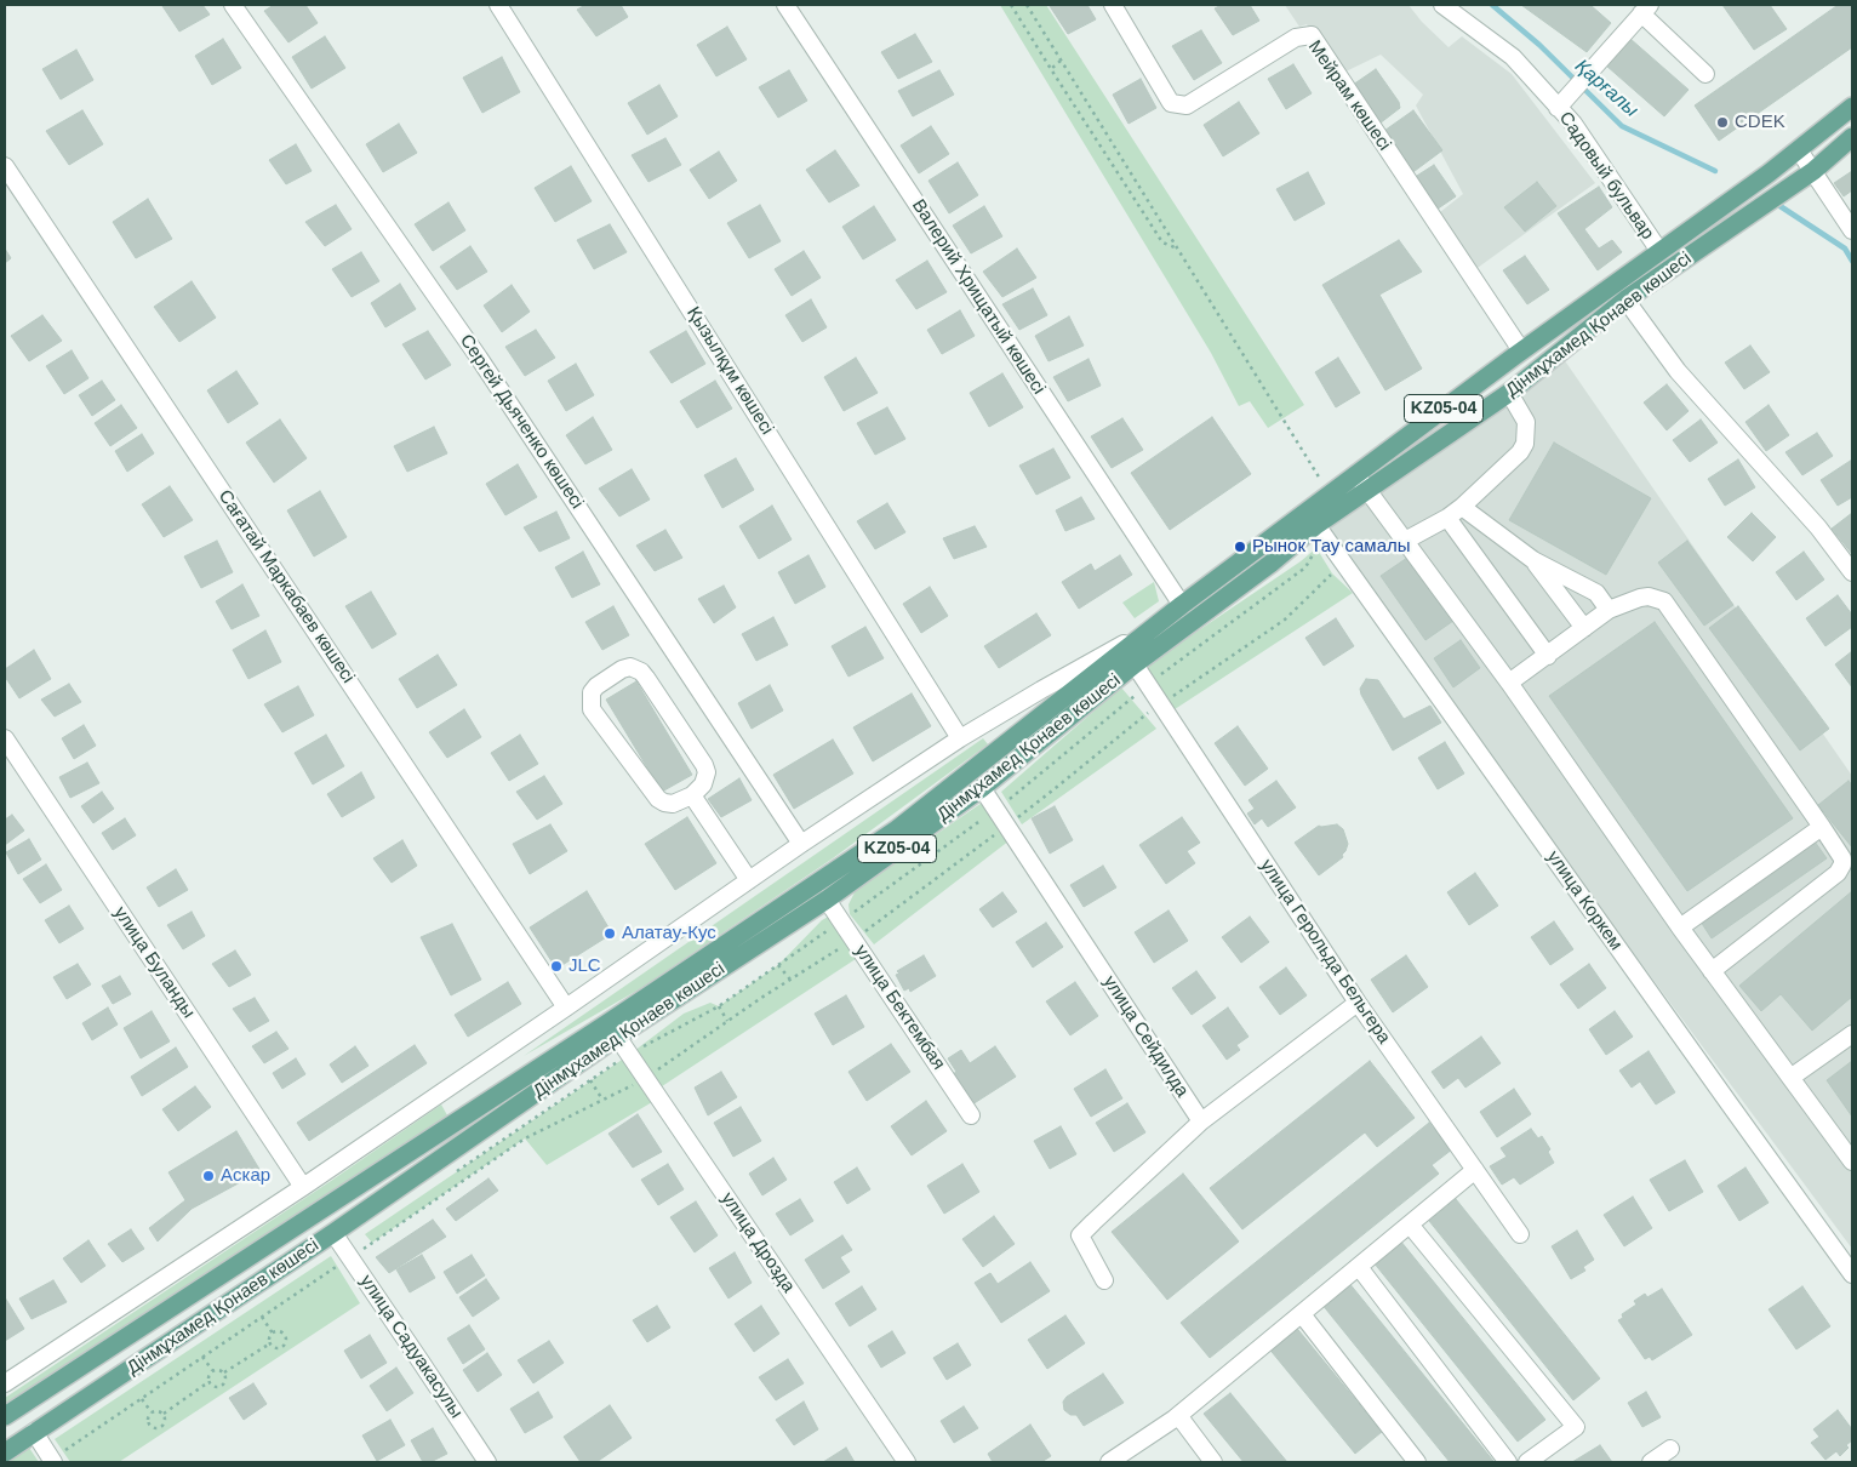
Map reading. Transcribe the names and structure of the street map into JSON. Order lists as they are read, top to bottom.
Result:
{
  "streets": {
    "main road": ["Дінмұхамед Қонаев көшесі", "KZ05-04"],
    "street": [
      "Мейрам көшесі",
      "Садовый бульвар",
      "Валерий Хрищатый көшесі",
      "Қызылқұм көшесі",
      "Сергей Дьяченко көшесі",
      "Сағатай Маркабаев көшесі",
      "улица Коркем",
      "улица Герольда Бельгера",
      "улица Буланды",
      "улица Бектембая",
      "улица Сейдилда",
      "улица Дрозда",
      "улица Садуакасулы"
    ]
  },
  "crossings": [
    ["Мейрам көшесі", "Дінмұхамед Қонаев көшесі"],
    ["Садовый бульвар", "Дінмұхамед Қонаев көшесі"],
    ["Валерий Хрищатый көшесі", "Дінмұхамед Қонаев көшесі"],
    ["Дінмұхамед Қонаев көшесі", "улица Коркем"],
    ["Дінмұхамед Қонаев көшесі", "улица Герольда Бельгера"],
    ["Дінмұхамед Қонаев көшесі", "улица Бектембая"],
    ["Дінмұхамед Қонаев көшесі", "улица Сейдилда"],
    ["Дінмұхамед Қонаев көшесі", "улица Дрозда"],
    ["Дінмұхамед Қонаев көшесі", "улица Садуакасулы"]
  ],
  "water": ["Қарғалы"],
  "places": [
    "CDEK",
    "Рынок Тау самалы",
    "Алатау-Кус",
    "JLC",
    "Аскар"
  ]
}
